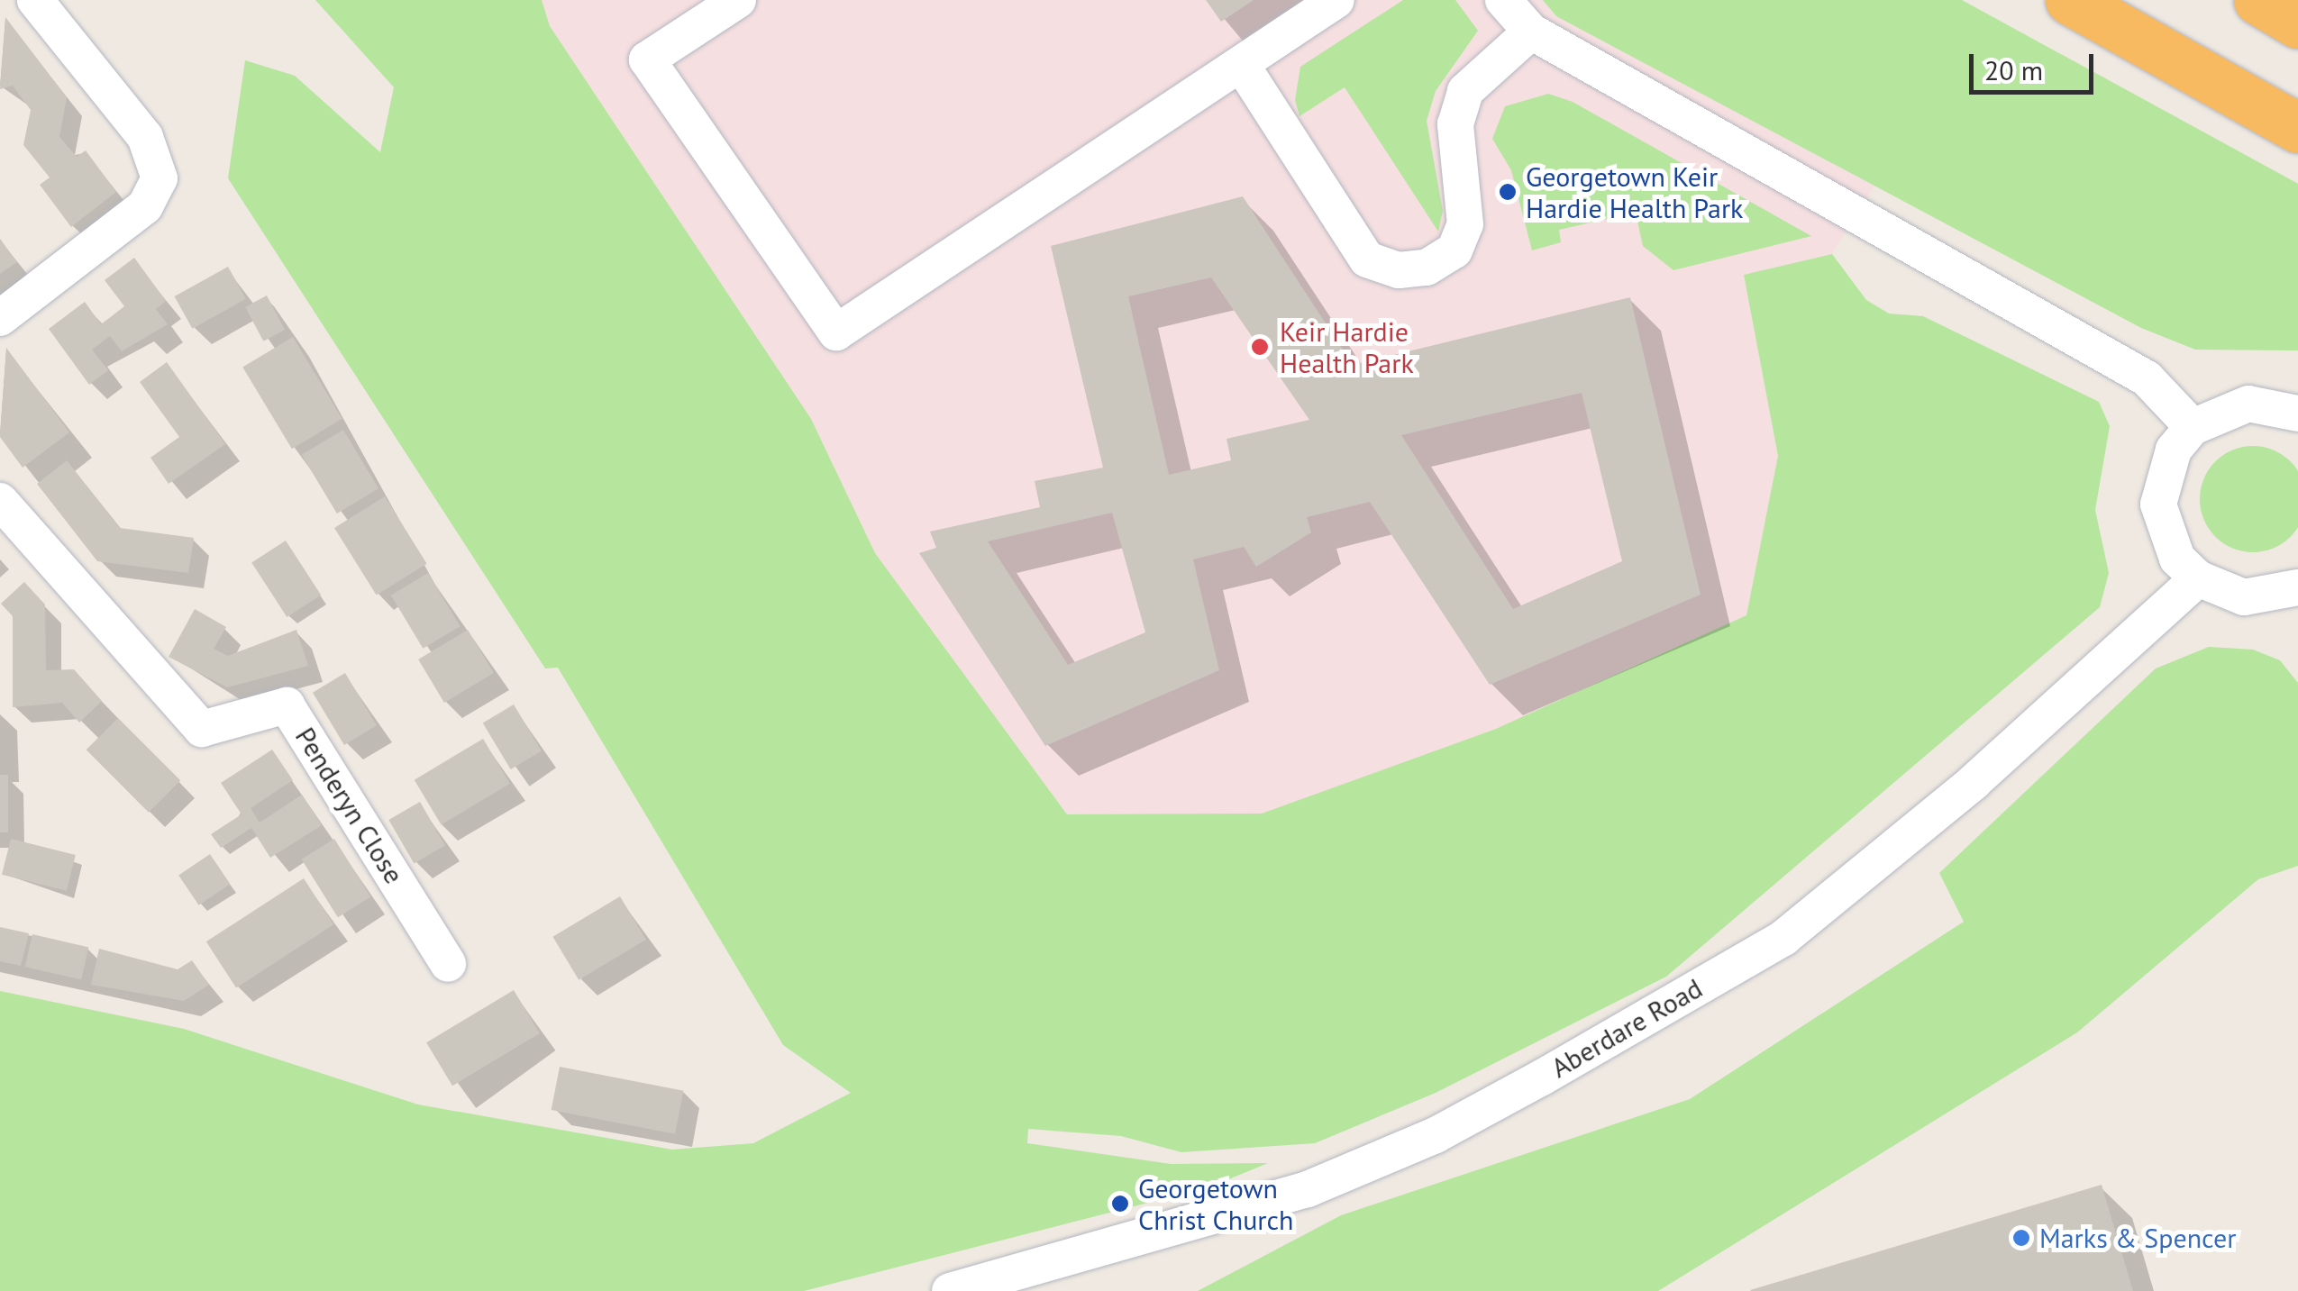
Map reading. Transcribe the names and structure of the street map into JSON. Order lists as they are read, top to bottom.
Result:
{
  "streets": {
    "street": ["Penderyn Close", "Aberdare Road"]
  },
  "places": [
    "Georgetown Keir Hardie Health Park",
    "Keir Hardie Health Park",
    "Georgetown Christ Church",
    "Marks & Spencer"
  ],
  "scale_bar": "20 m"
}
